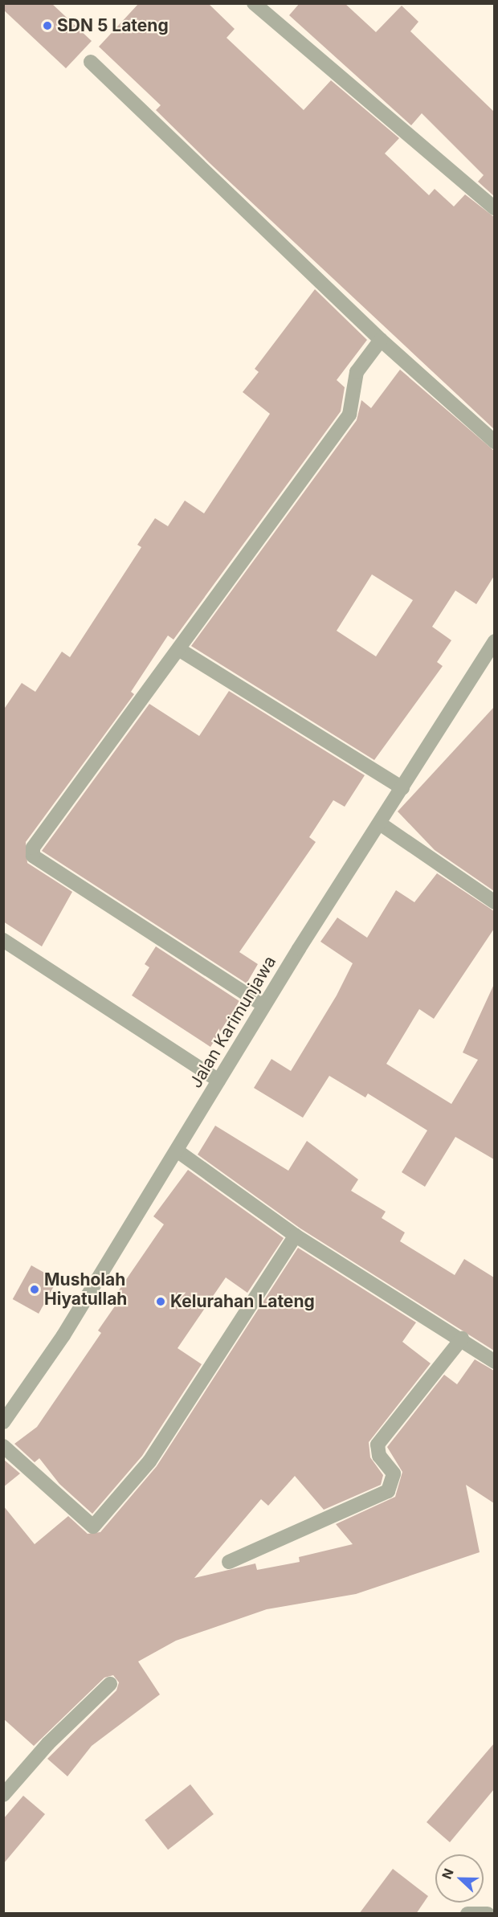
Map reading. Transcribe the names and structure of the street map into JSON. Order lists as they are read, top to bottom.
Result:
{
  "streets": {
    "street": ["Jalan Karimunjawa"]
  },
  "places": ["SDN 5 Lateng", "Musholah Hiyatullah", "Kelurahan Lateng"],
  "north": "left"
}
